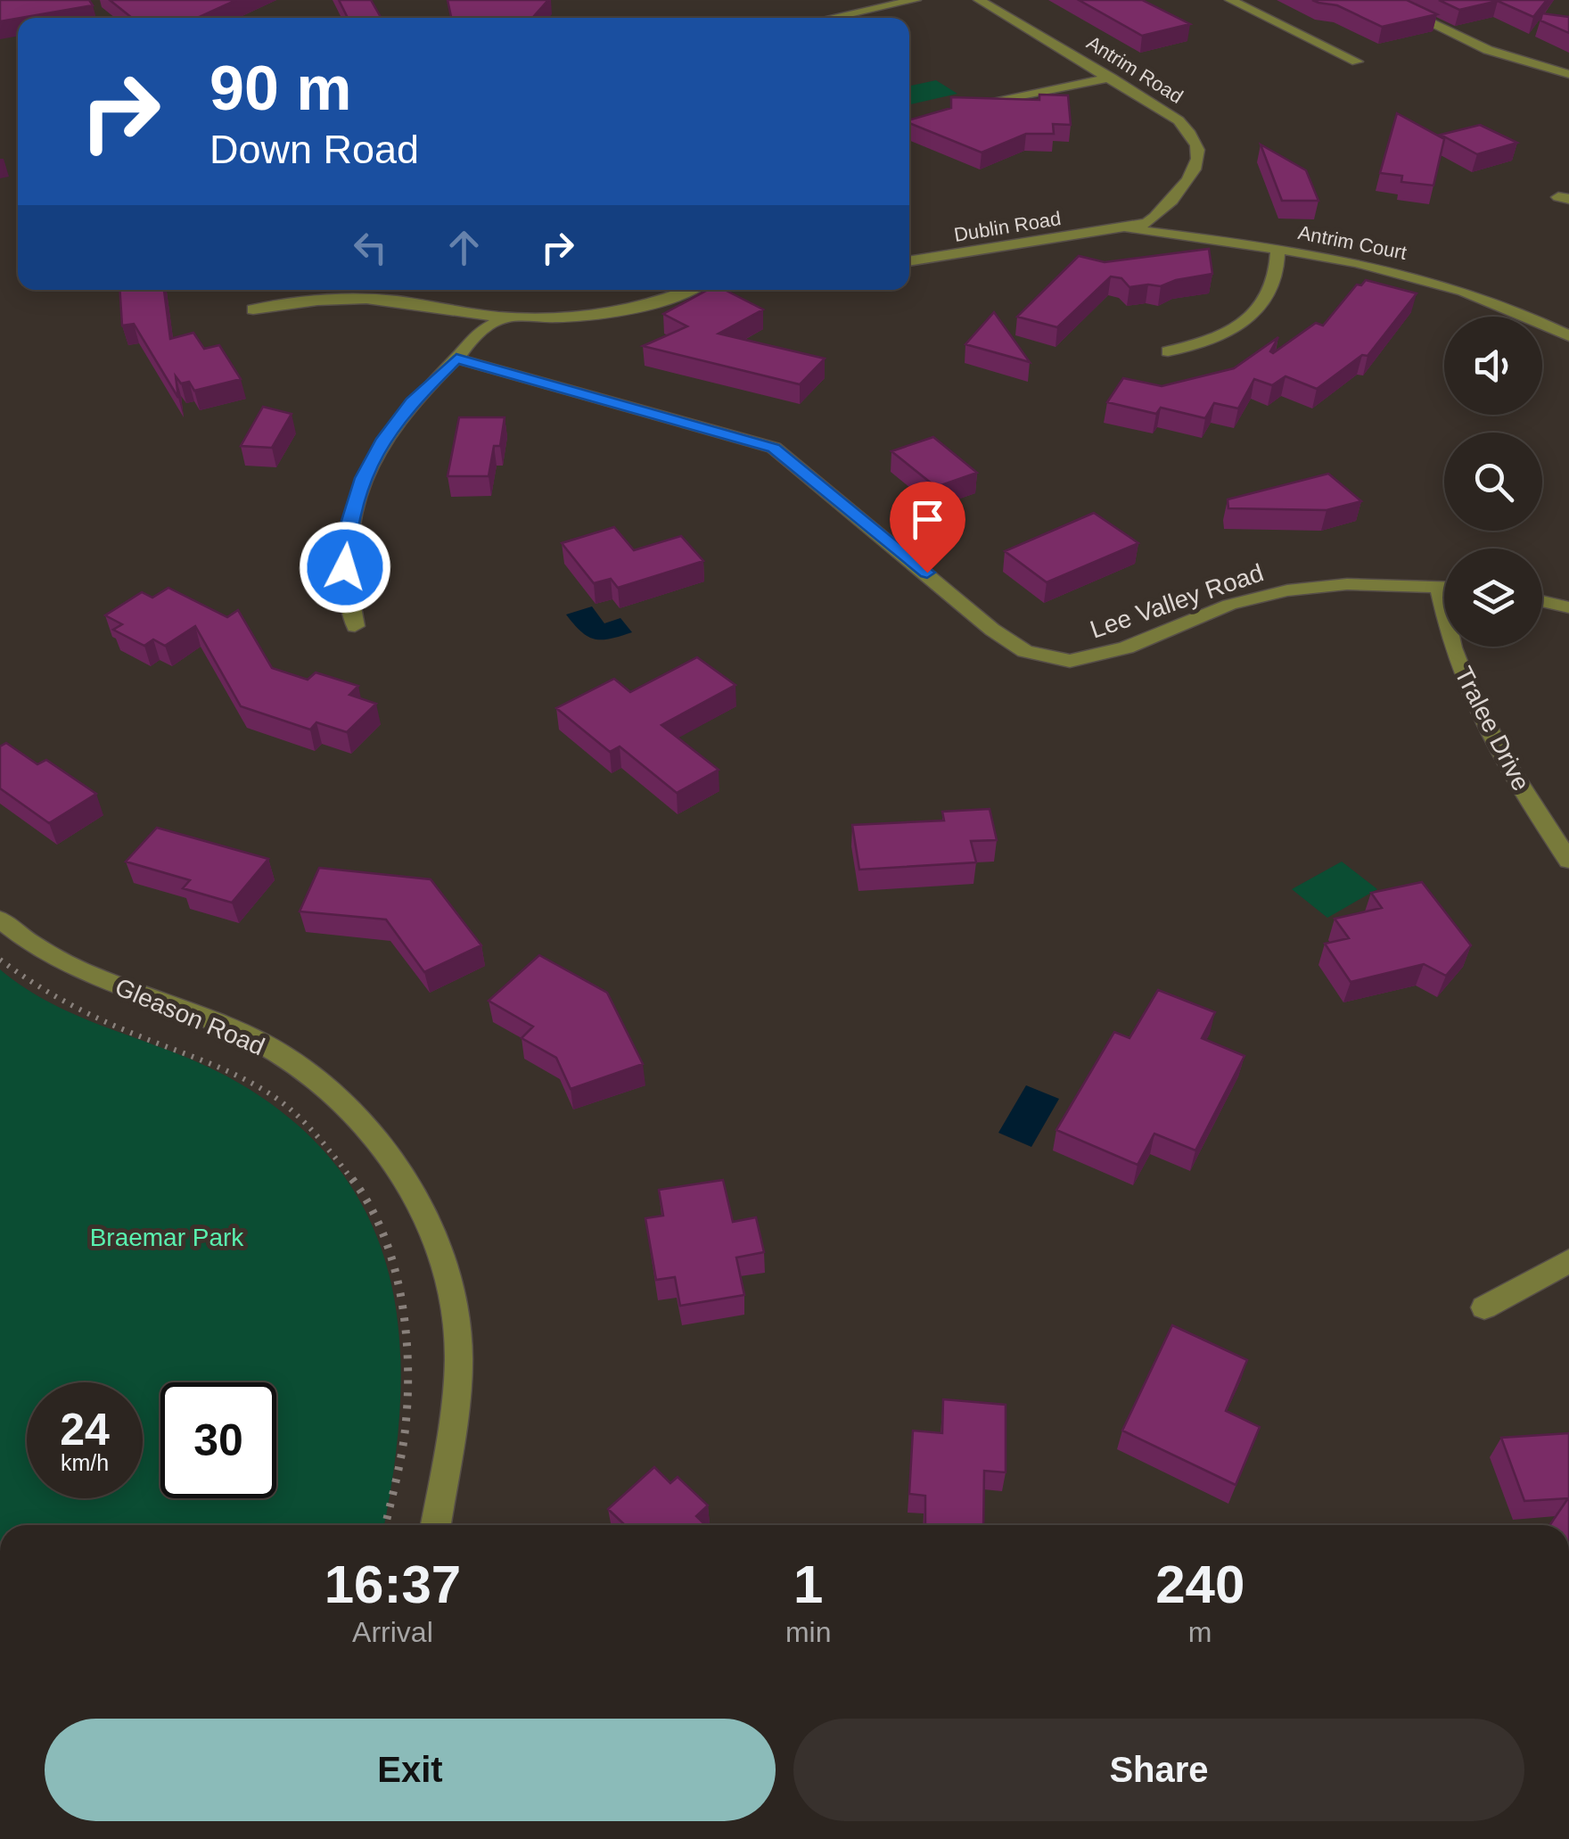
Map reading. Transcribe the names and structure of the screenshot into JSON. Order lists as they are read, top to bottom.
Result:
{
  "streets": {
    "street": [
      "Antrim Road",
      "Dublin Road",
      "Antrim Court",
      "Lee Valley Road",
      "Tralee Drive",
      "Gleason Road"
    ]
  },
  "crossings": [
    ["Antrim Road", "Dublin Road"],
    ["Antrim Road", "Antrim Court"],
    ["Dublin Road", "Antrim Court"],
    ["Lee Valley Road", "Tralee Drive"]
  ],
  "parks": ["Braemar Park"],
  "page": {
    "turn": ["90 m", "Down Road"],
    "speed": "24 km/h",
    "limit": "30",
    "eta": [
      "16:37",
      "Arrival",
      "1",
      "min",
      "240",
      "m"
    ],
    "buttons": ["Exit", "Share"]
  }
}
